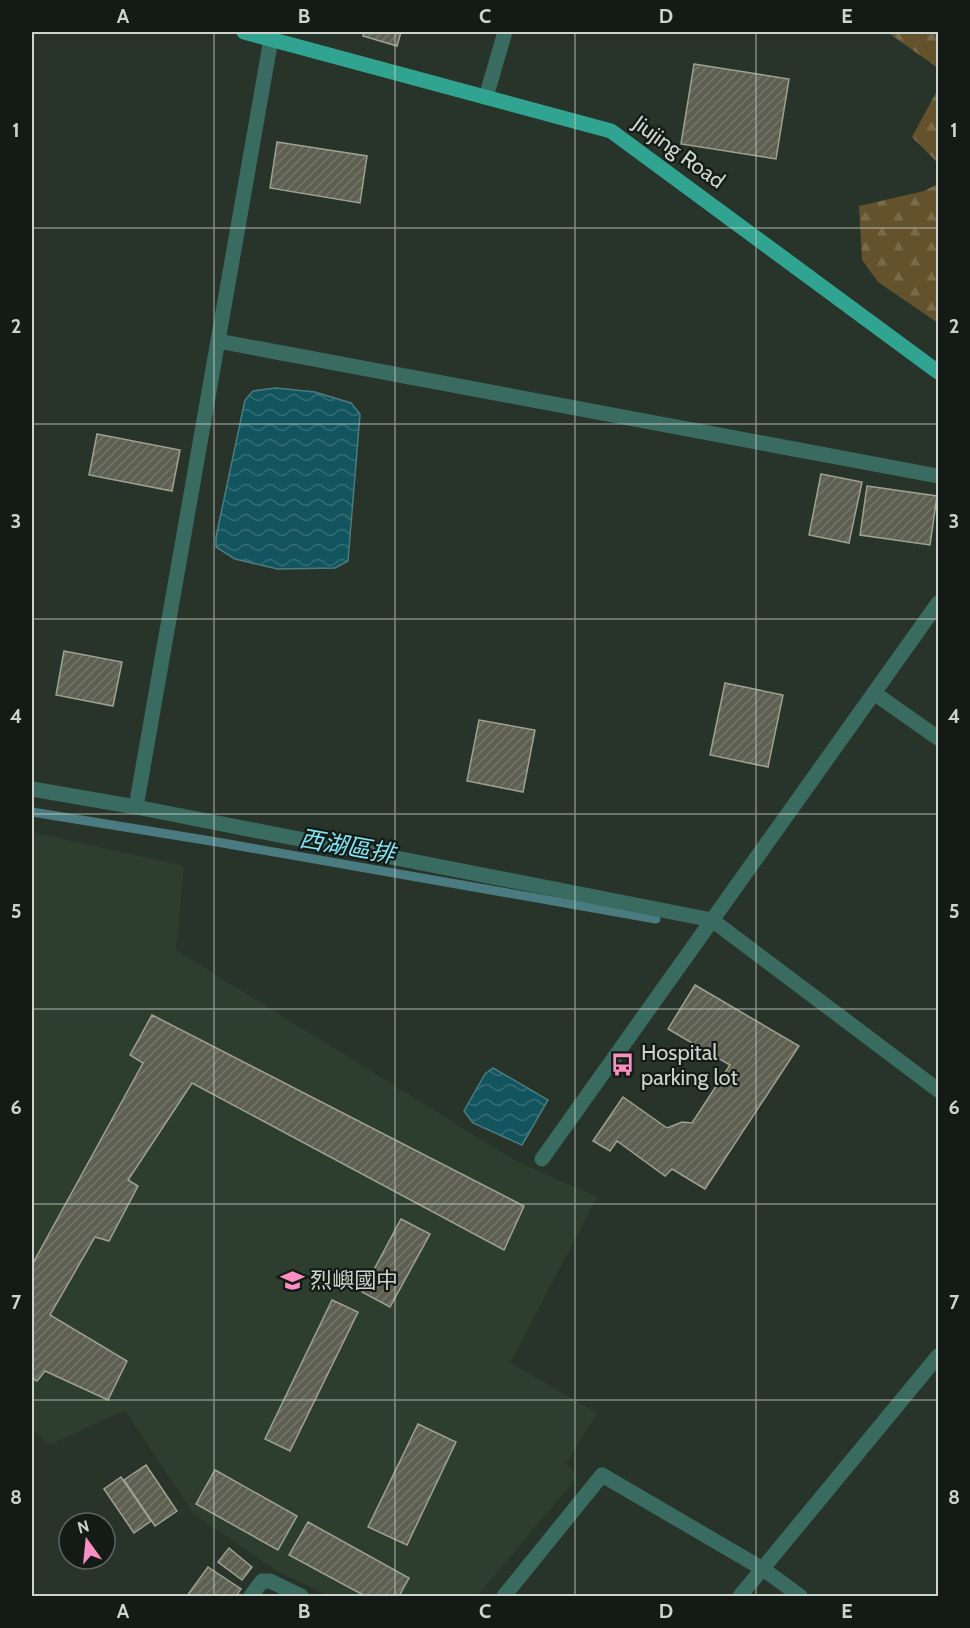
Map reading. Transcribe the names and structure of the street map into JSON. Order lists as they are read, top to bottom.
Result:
{
  "streets": {
    "main road": ["Jiujing Road"]
  },
  "water": ["西湖區排"],
  "places": {
    "bus stop": ["Hospital parking lot"],
    "school or university": ["烈嶼國中"]
  },
  "north": "top",
  "grid": {
    "columns": [
      "A",
      "B",
      "C",
      "D",
      "E"
    ],
    "rows": [
      "1",
      "2",
      "3",
      "4",
      "5",
      "6",
      "7",
      "8"
    ]
  }
}
